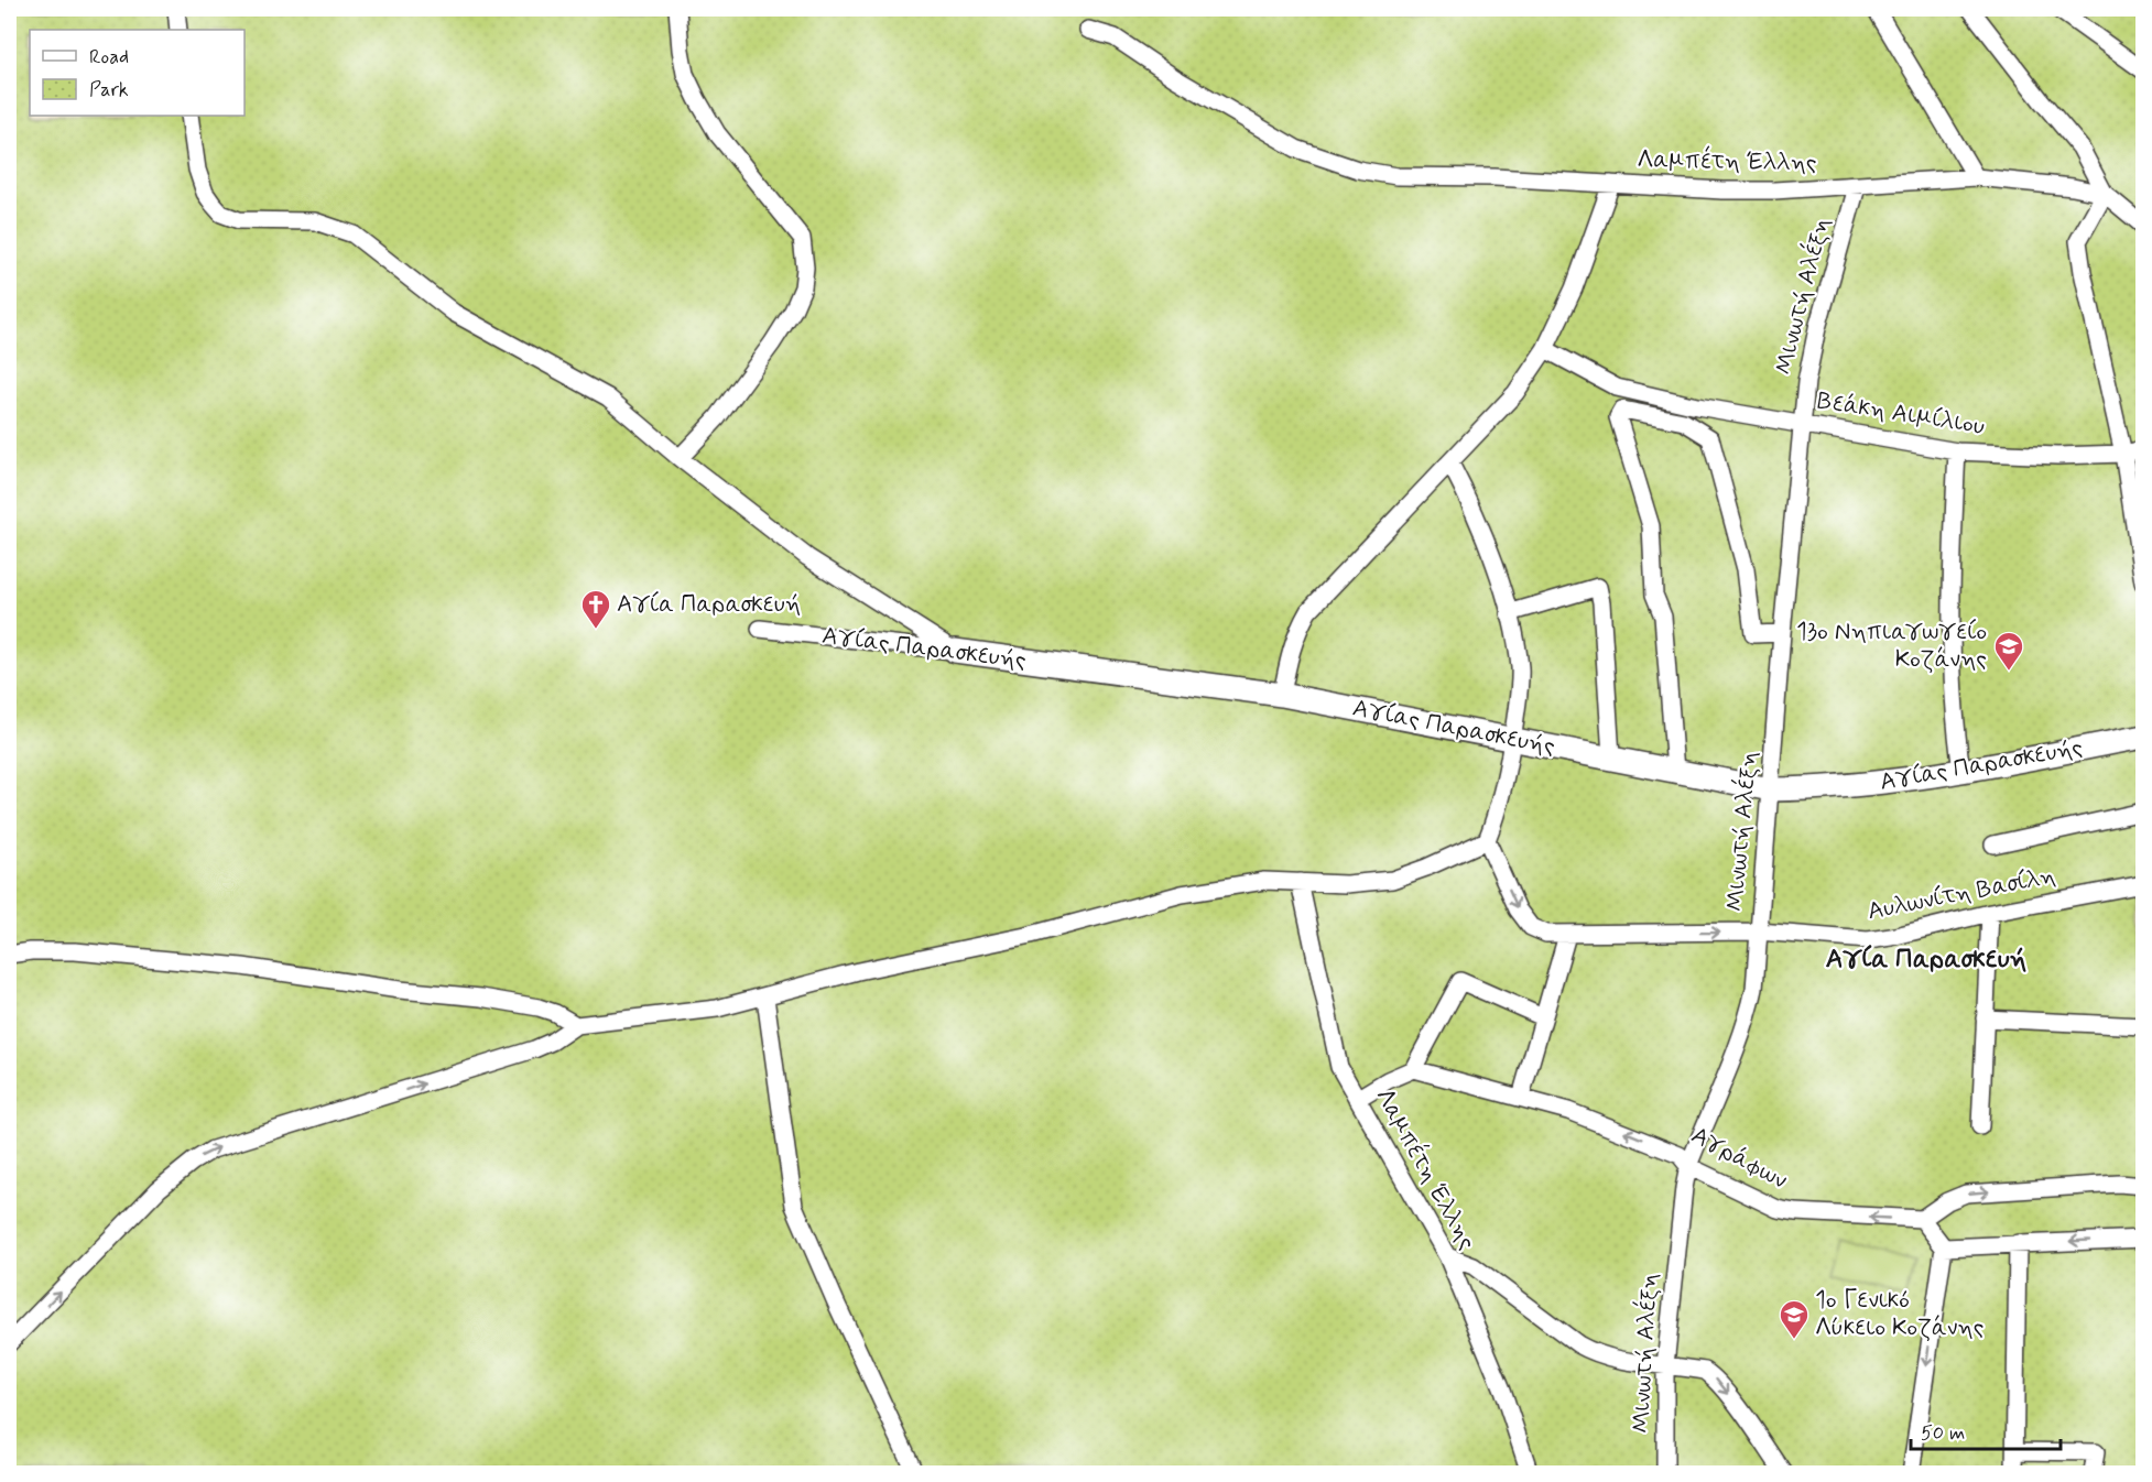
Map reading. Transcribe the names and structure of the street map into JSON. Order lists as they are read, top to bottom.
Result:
{
  "streets": {
    "street": [
      "Λαμπέτη Έλλης",
      "Μινωτή Αλέξη",
      "Βεάκη Αιμίλιου",
      "Αγίας Παρασκευής",
      "Αυλωνίτη Βασίλη",
      "Αγράφων"
    ]
  },
  "crossings": [
    ["Λαμπέτη Έλλης", "Μινωτή Αλέξη"],
    ["Λαμπέτη Έλλης", "Βεάκη Αιμίλιου"],
    ["Λαμπέτη Έλλης", "Αγίας Παρασκευής"],
    ["Μινωτή Αλέξη", "Βεάκη Αιμίλιου"],
    ["Μινωτή Αλέξη", "Αγίας Παρασκευής"],
    ["Μινωτή Αλέξη", "Αυλωνίτη Βασίλη"],
    ["Μινωτή Αλέξη", "Αγράφων"]
  ],
  "one_way": ["Αυλωνίτη Βασίλη", "Αγράφων"],
  "districts": ["Αγία Παρασκευή"],
  "places": {
    "church": ["Αγία Παρασκευή"],
    "school or university": ["13ο Νηπιαγωγείο Κοζάνης", "1ο Γενικό Λύκειο Κοζάνης"]
  },
  "legend": ["Road", "Park"],
  "scale_bar": "50 m"
}
